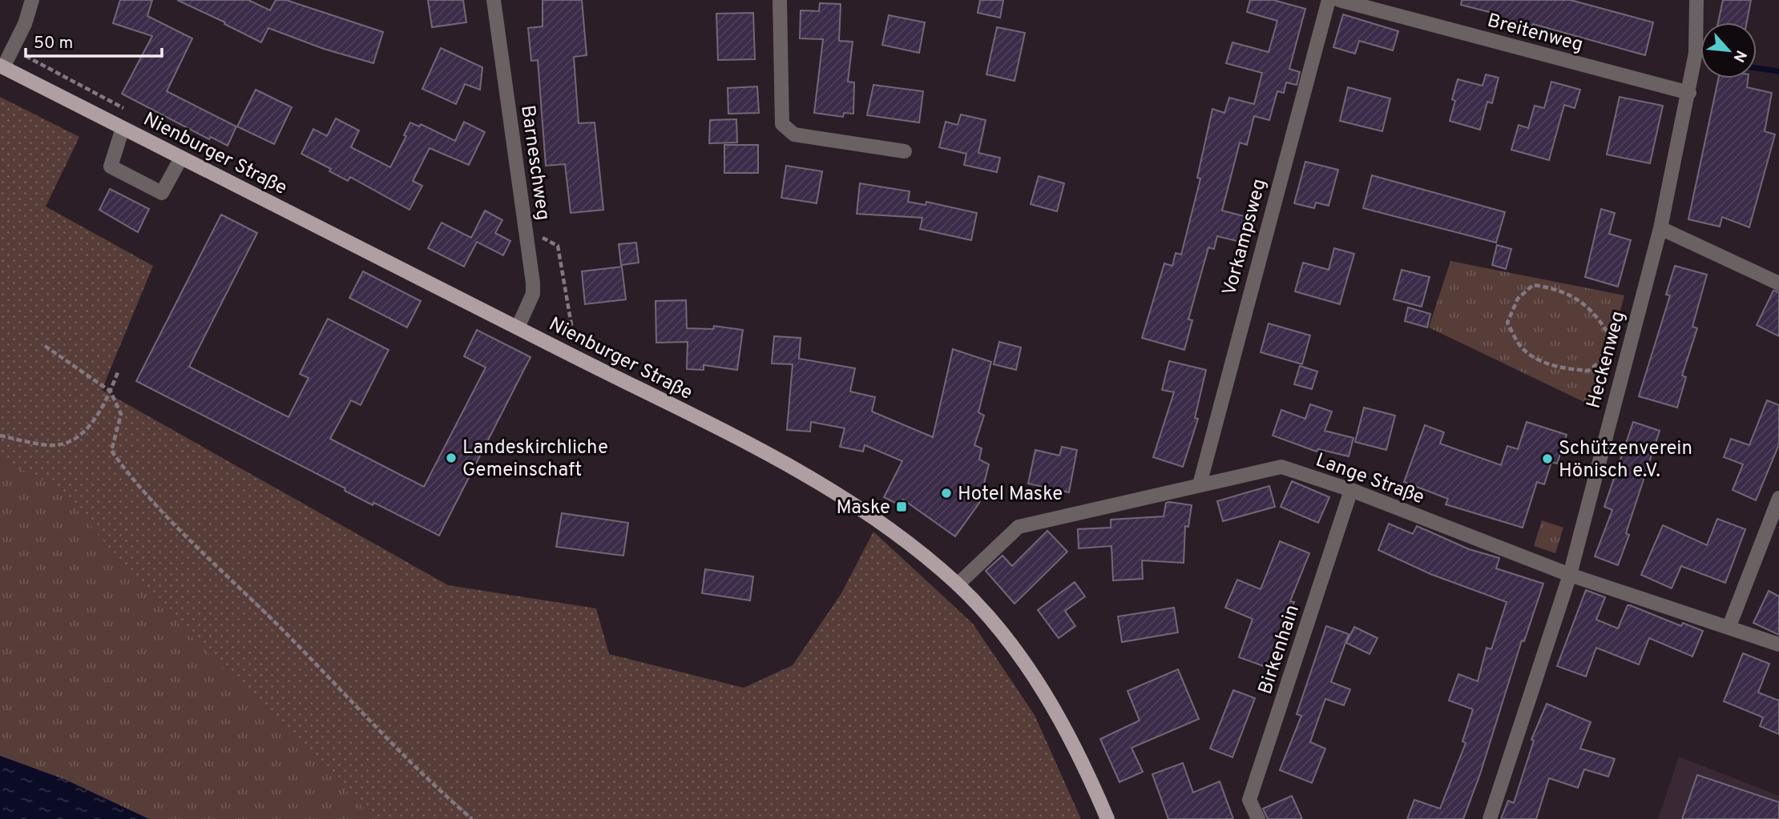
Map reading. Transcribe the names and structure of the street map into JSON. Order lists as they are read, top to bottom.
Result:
{
  "streets": {
    "main road": ["Nienburger Straße"],
    "street": [
      "Breitenweg",
      "Barneschweg",
      "Vorkampsweg",
      "Heckenweg",
      "Lange Straße",
      "Birkenhain"
    ]
  },
  "crossings": [
    ["Breitenweg", "Heckenweg"],
    ["Nienburger Straße", "Barneschweg"],
    ["Nienburger Straße", "Lange Straße"],
    ["Vorkampsweg", "Lange Straße"],
    ["Heckenweg", "Lange Straße"],
    ["Lange Straße", "Birkenhain"]
  ],
  "places": {
    "other": ["Landeskirchliche Gemeinschaft", "Schützenverein Hönisch e.V.", "Hotel Maske"],
    "transit": ["Maske"]
  },
  "scale_bar": "50 m",
  "north": "bottom right"
}
